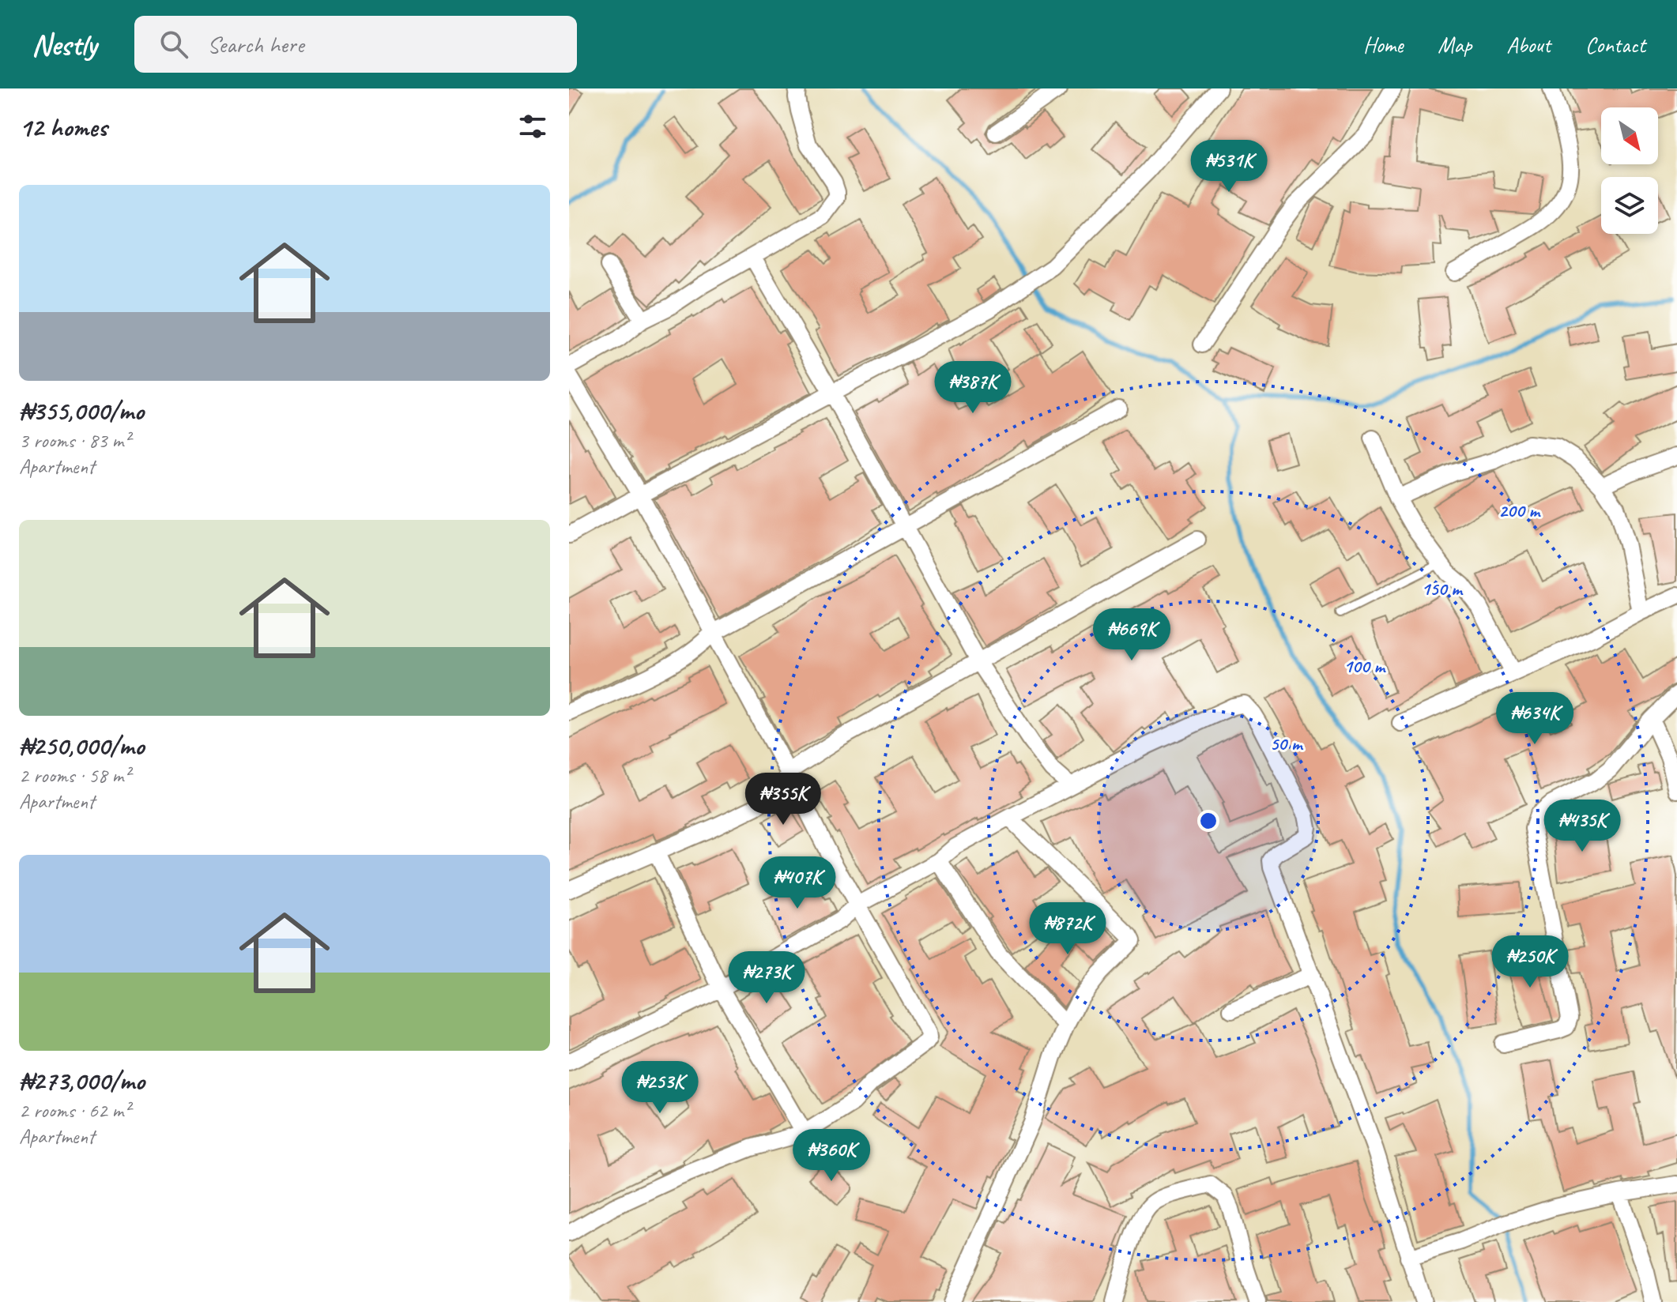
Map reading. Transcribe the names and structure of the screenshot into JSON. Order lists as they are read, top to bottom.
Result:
{
  "north": "bottom right",
  "page": {
    "header": "Nestly",
    "search": "Search here",
    "nav": [
      "Home",
      "Map",
      "About",
      "Contact"
    ],
    "heading": "12 homes",
    "price": [
      "₦531K",
      "₦387K",
      "₦669K",
      "₦634K",
      "₦355K",
      "₦435K",
      "₦407K",
      "₦872K",
      "₦250K",
      "₦273K",
      "₦253K",
      "₦360K"
    ],
    "list": [
      {
        "name": "₦355,000/mo",
        "note": "3 rooms · 83 m² · Apartment"
      },
      {
        "name": "₦250,000/mo",
        "note": "2 rooms · 58 m² · Apartment"
      },
      {
        "name": "₦273,000/mo",
        "note": "2 rooms · 62 m² · Apartment"
      }
    ]
  },
  "rings": [
    "200 m",
    "150 m",
    "100 m",
    "50 m"
  ]
}
